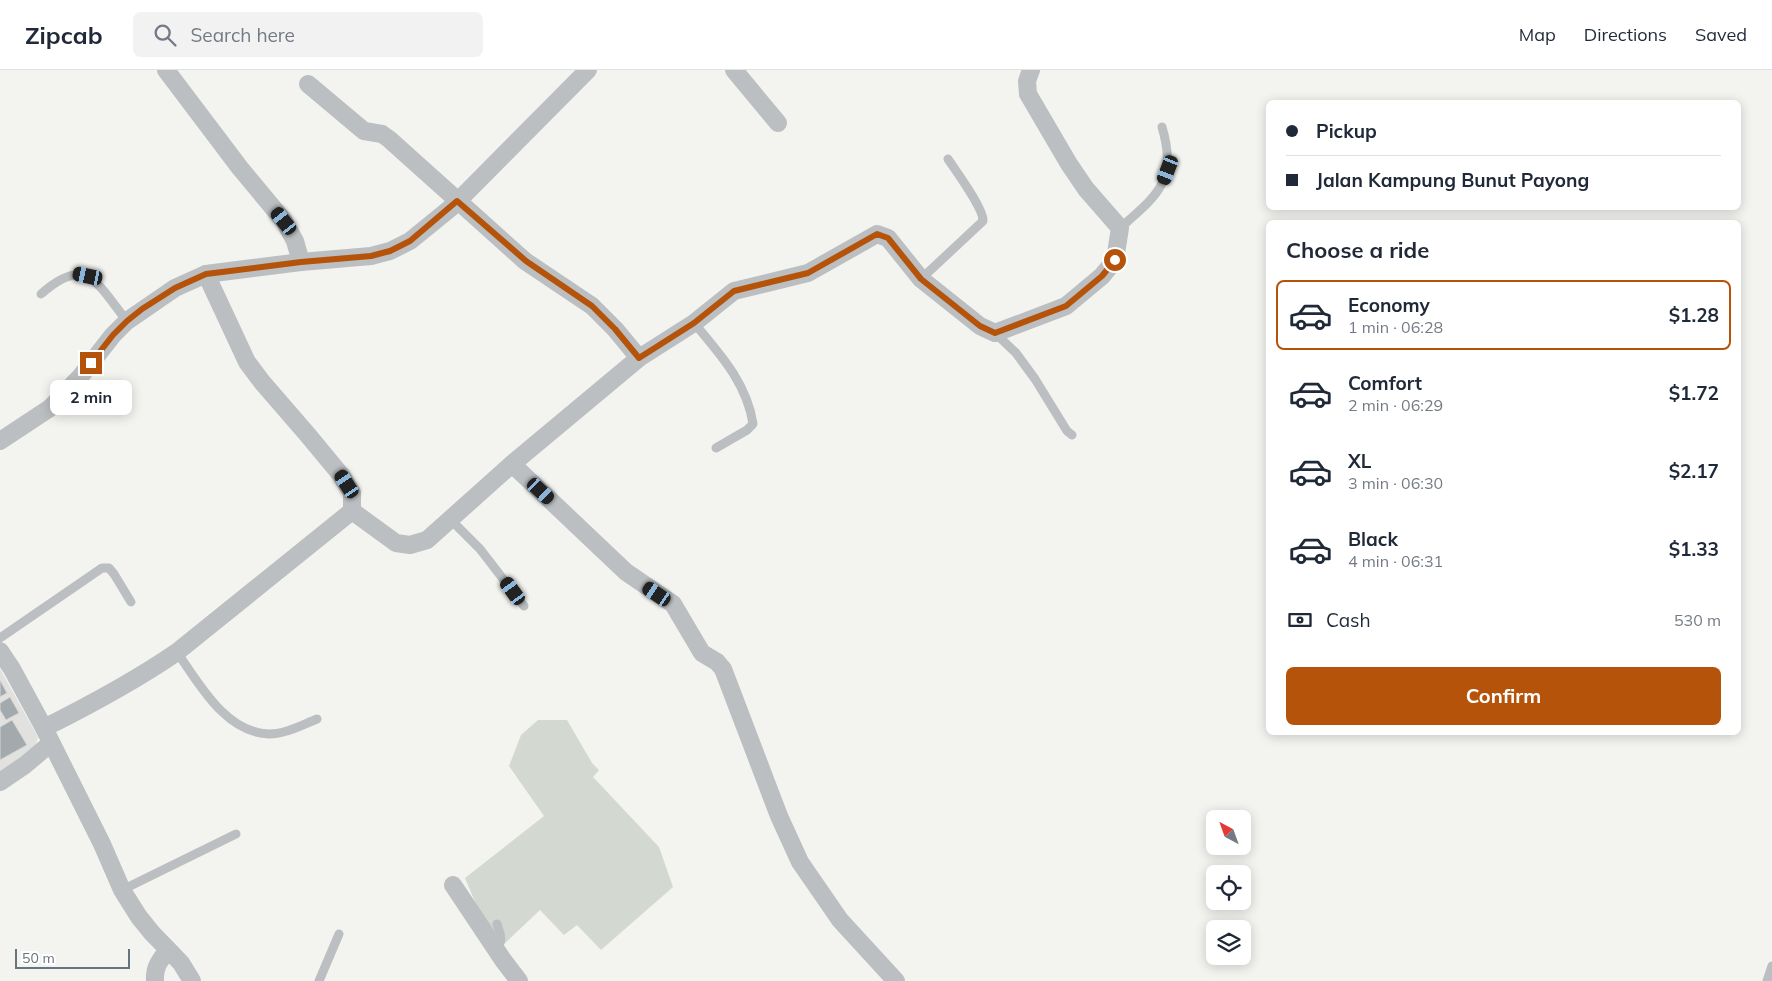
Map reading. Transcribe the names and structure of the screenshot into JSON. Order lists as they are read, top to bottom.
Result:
{
  "scale_bar": "50 m",
  "north": "top left",
  "page": {
    "header": "Zipcab",
    "search": "Search here",
    "nav": ["Map", "Directions", "Saved"],
    "banner": ["Pickup", "Jalan Kampung Bunut Payong"],
    "heading": "Choose a ride",
    "list": [
      {
        "name": "Economy",
        "note": "1 min · 06:28",
        "value": "$1.28"
      },
      {
        "name": "Comfort",
        "note": "2 min · 06:29",
        "value": "$1.72"
      },
      {
        "name": "XL",
        "note": "3 min · 06:30",
        "value": "$2.17"
      },
      {
        "name": "Black",
        "note": "4 min · 06:31",
        "value": "$1.33"
      }
    ],
    "bubble": "2 min",
    "pay": ["Cash", "530 m"],
    "buttons": "Confirm",
    "scale": "50 m"
  }
}
